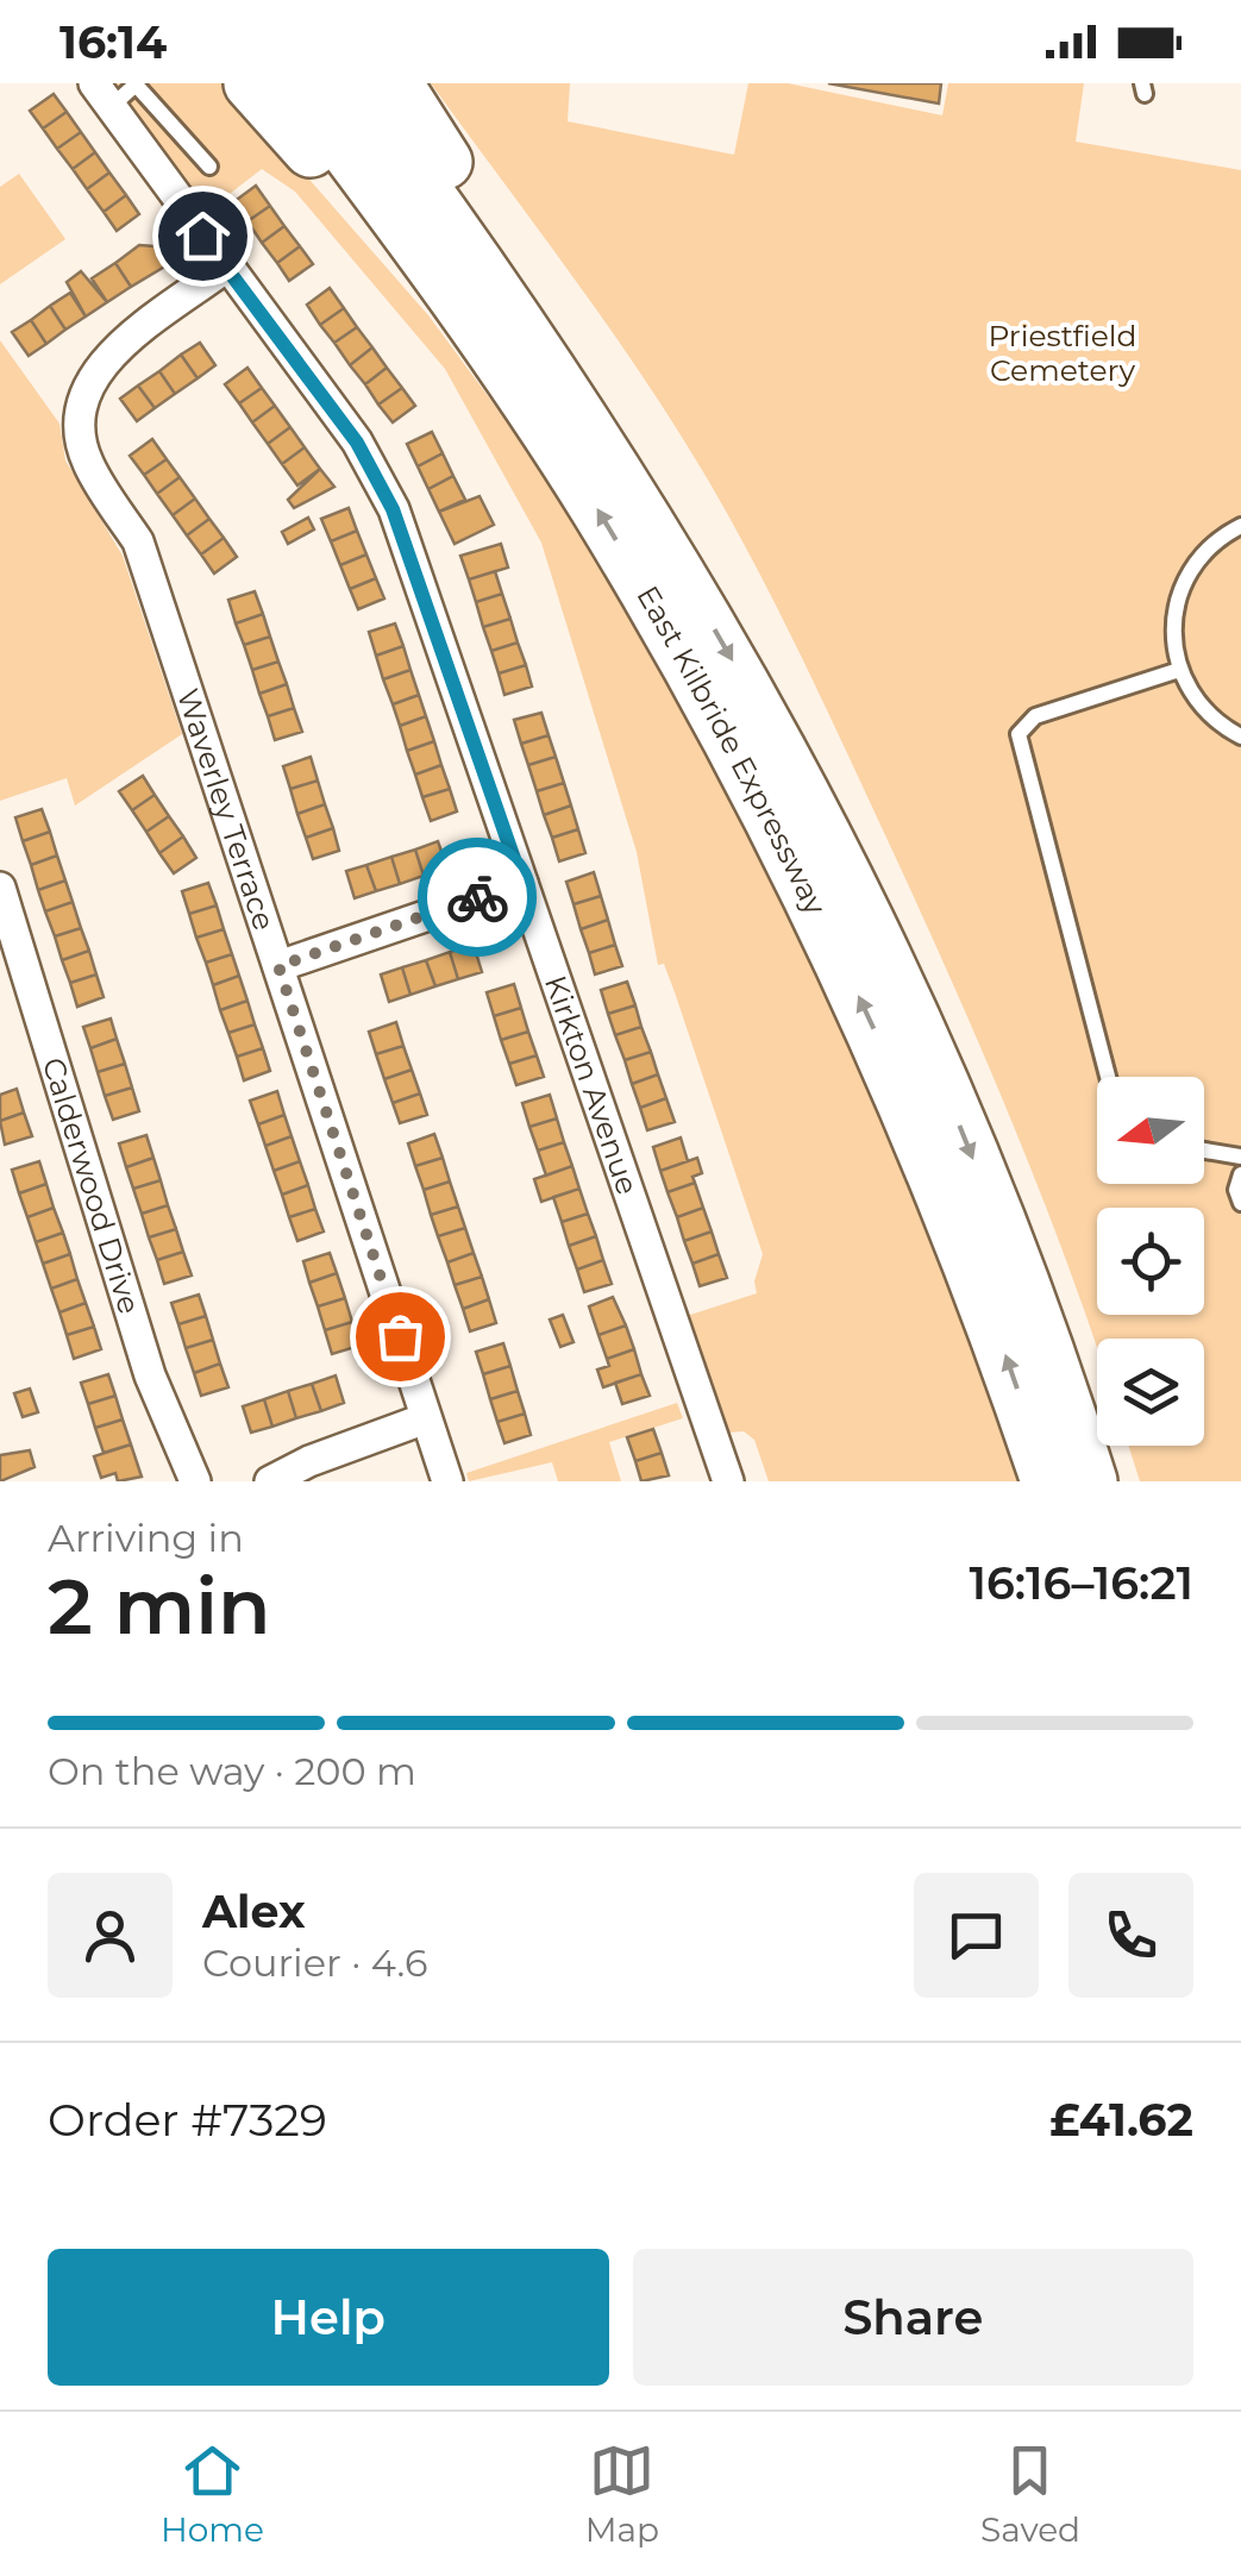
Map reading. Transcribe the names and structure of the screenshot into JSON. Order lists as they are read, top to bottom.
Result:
{
  "streets": {
    "highway": ["East Kilbride Expressway"],
    "street": ["Waverley Terrace", "Kirkton Avenue", "Calderwood Drive"]
  },
  "crossings": [
    ["Waverley Terrace", "Kirkton Avenue"]
  ],
  "parks": ["Priestfield Cemetery"],
  "north": "left",
  "page": {
    "status": "16:14",
    "heading": ["2 min", "Arriving in", "16:16–16:21"],
    "panel": [
      "Alex",
      "Courier · 4.6",
      "Order #7329",
      "£41.62"
    ],
    "bar": "On the way · 200 m",
    "buttons": ["Help", "Share"],
    "tabs": ["Home", "Map", "Saved"]
  }
}
